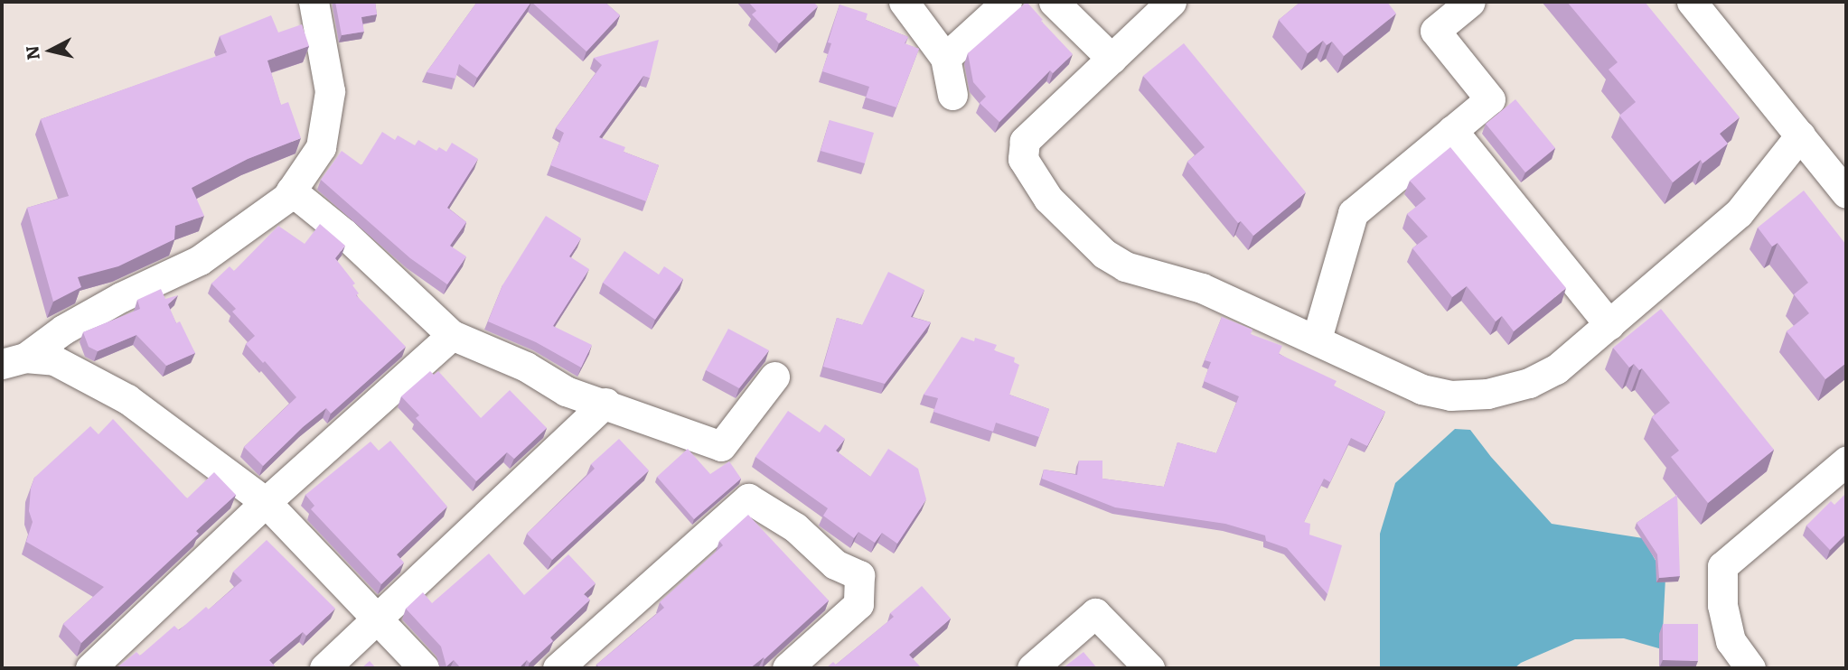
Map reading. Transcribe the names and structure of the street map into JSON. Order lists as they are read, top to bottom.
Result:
{
  "north": "left"
}
